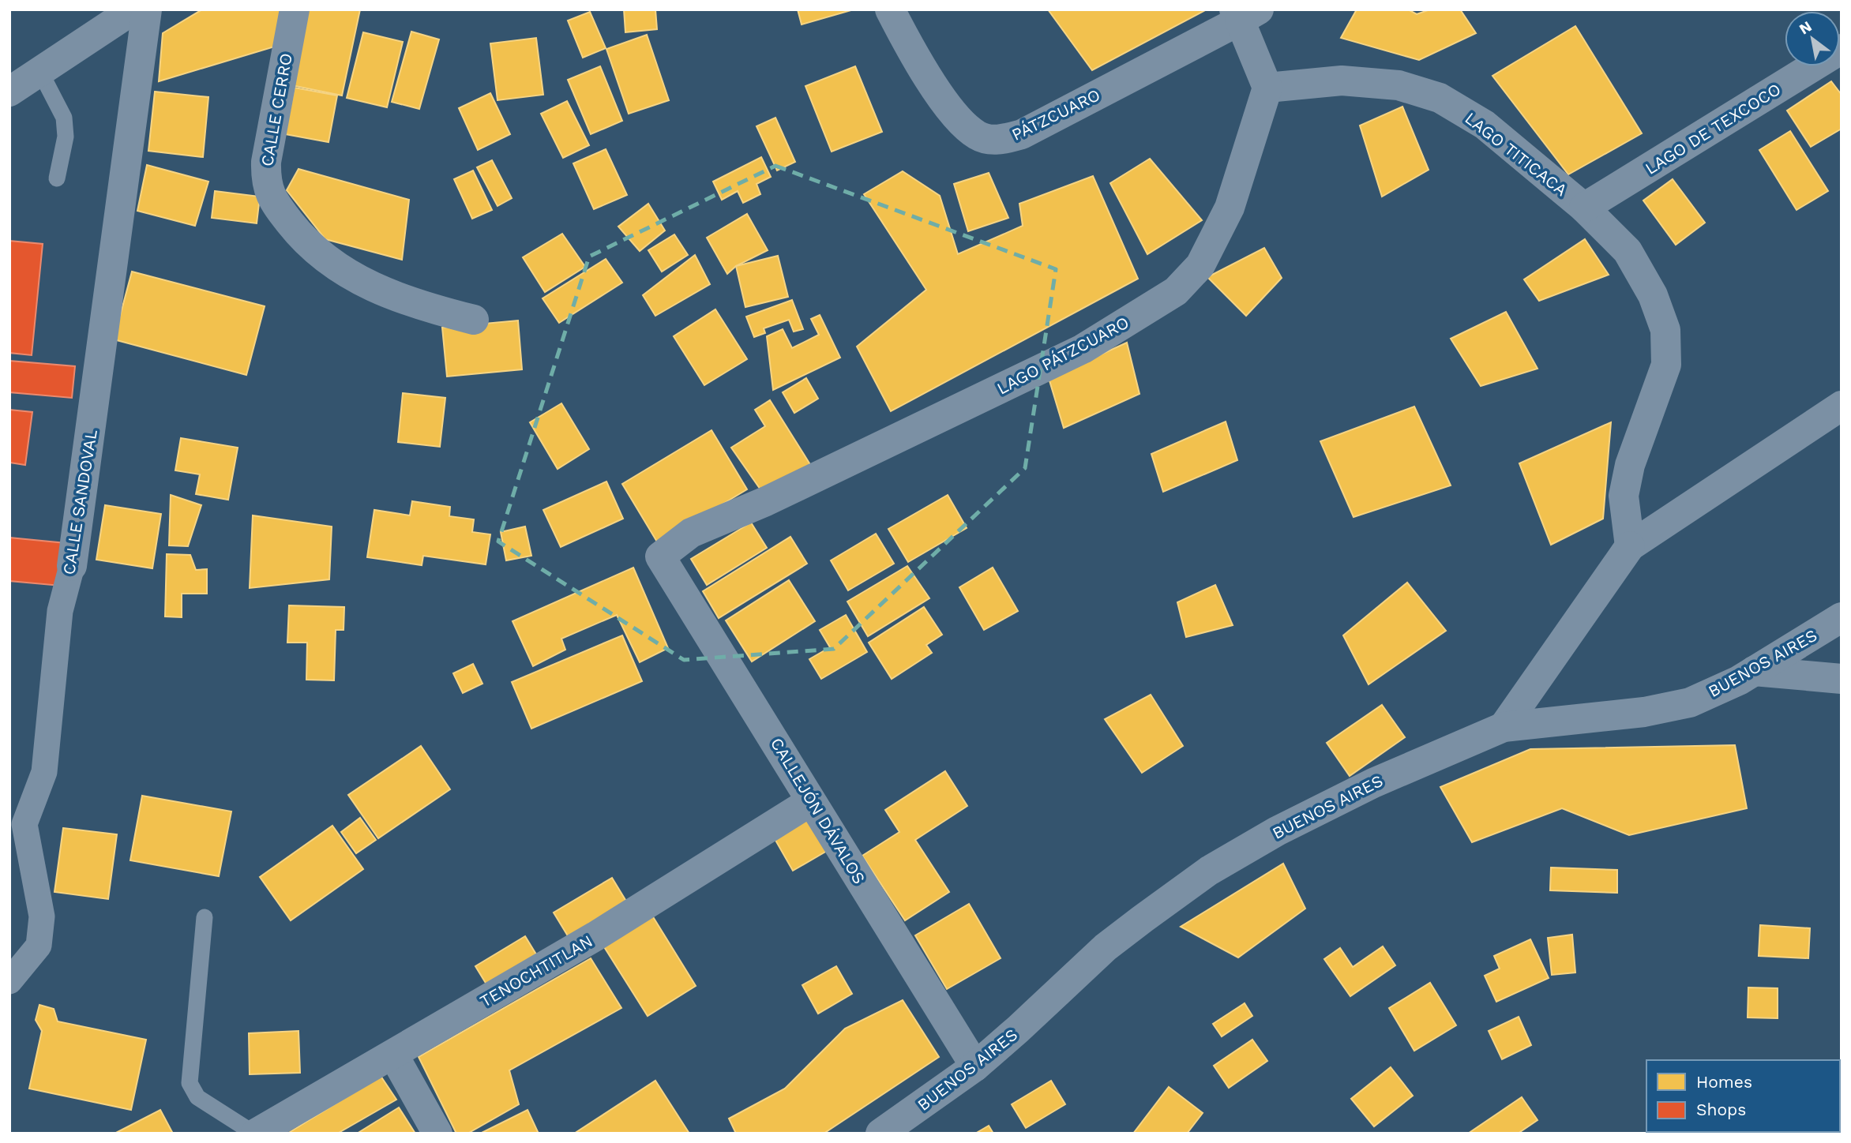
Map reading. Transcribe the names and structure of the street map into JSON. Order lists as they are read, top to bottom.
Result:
{
  "streets": {
    "street": [
      "CALLE CERRO",
      "PÁTZCUARO",
      "LAGO DE TEXCOCO",
      "LAGO TITICACA",
      "LAGO PÁTZCUARO",
      "CALLE SANDOVAL",
      "BUENOS AIRES",
      "CALLEJÓN DÁVALOS",
      "TENOCHTITLAN"
    ]
  },
  "crossings": [
    ["LAGO DE TEXCOCO", "LAGO TITICACA"],
    ["LAGO TITICACA", "LAGO PÁTZCUARO"],
    ["LAGO PÁTZCUARO", "CALLEJÓN DÁVALOS"],
    ["BUENOS AIRES", "CALLEJÓN DÁVALOS"],
    ["CALLEJÓN DÁVALOS", "TENOCHTITLAN"]
  ],
  "legend": ["Homes", "Shops"],
  "north": "top left"
}
